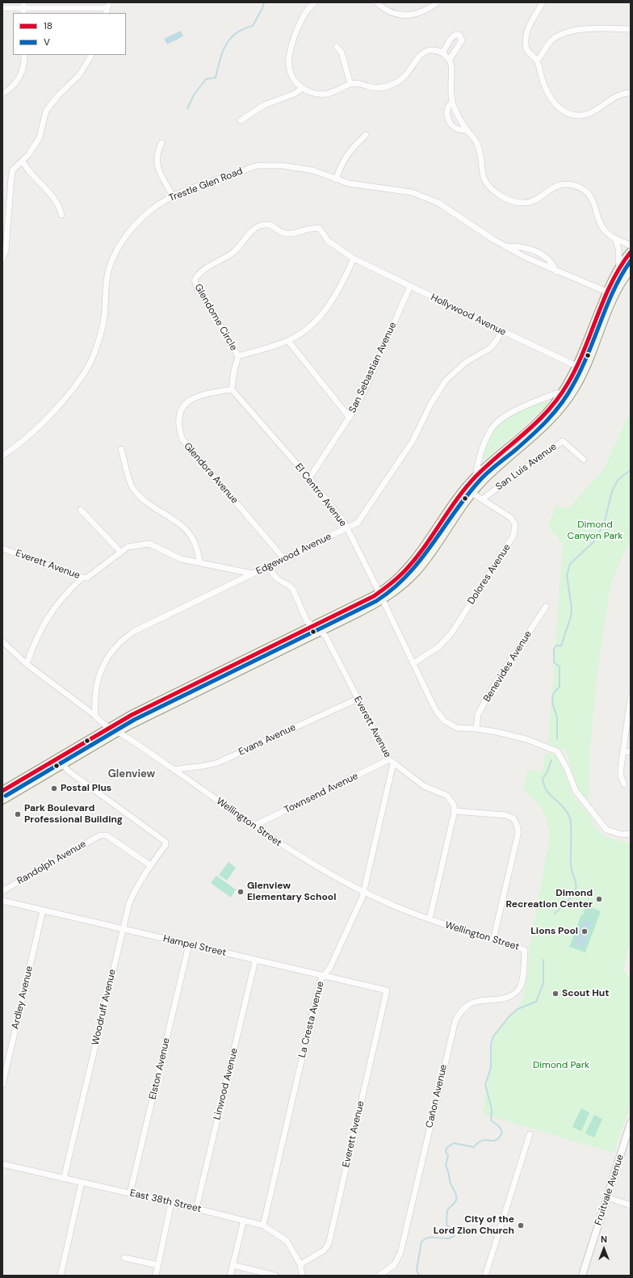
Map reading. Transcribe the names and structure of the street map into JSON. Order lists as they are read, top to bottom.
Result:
{
  "streets": {
    "street": [
      "Trestle Glen Road",
      "Hollywood Avenue",
      "Glendome Circle",
      "San Sebastian Avenue",
      "San Luis Avenue",
      "Glendora Avenue",
      "El Centro Avenue",
      "Edgewood Avenue",
      "Everett Avenue",
      "Dolores Avenue",
      "Benevides Avenue",
      "Evans Avenue",
      "Townsend Avenue",
      "Wellington Street",
      "Randolph Avenue",
      "Hampel Street",
      "Ardley Avenue",
      "Woodruff Avenue",
      "La Cresta Avenue",
      "Elston Avenue",
      "Linwood Avenue",
      "Cañon Avenue",
      "Fruitvale Avenue",
      "East 38th Street"
    ]
  },
  "crossings": [
    ["Hollywood Avenue", "Glendome Circle"],
    ["Hollywood Avenue", "San Sebastian Avenue"],
    ["Hollywood Avenue", "Edgewood Avenue"],
    ["San Sebastian Avenue", "El Centro Avenue"],
    ["San Luis Avenue", "Dolores Avenue"],
    ["Glendora Avenue", "El Centro Avenue"],
    ["Glendora Avenue", "Edgewood Avenue"],
    ["El Centro Avenue", "Edgewood Avenue"],
    ["El Centro Avenue", "Dolores Avenue"],
    ["El Centro Avenue", "Benevides Avenue"],
    ["Edgewood Avenue", "Everett Avenue"],
    ["Edgewood Avenue", "Wellington Street"],
    ["Everett Avenue", "Evans Avenue"],
    ["Everett Avenue", "Townsend Avenue"],
    ["Everett Avenue", "Hampel Street"],
    ["Everett Avenue", "La Cresta Avenue"],
    ["Everett Avenue", "East 38th Street"],
    ["Evans Avenue", "Wellington Street"],
    ["Townsend Avenue", "Wellington Street"],
    ["Townsend Avenue", "La Cresta Avenue"],
    ["Wellington Street", "La Cresta Avenue"],
    ["Wellington Street", "Cañon Avenue"],
    ["Randolph Avenue", "Woodruff Avenue"],
    ["Hampel Street", "Ardley Avenue"],
    ["Hampel Street", "Woodruff Avenue"],
    ["Hampel Street", "La Cresta Avenue"],
    ["Hampel Street", "Elston Avenue"],
    ["Hampel Street", "Linwood Avenue"],
    ["Woodruff Avenue", "East 38th Street"],
    ["La Cresta Avenue", "East 38th Street"],
    ["Elston Avenue", "East 38th Street"],
    ["Linwood Avenue", "East 38th Street"]
  ],
  "districts": ["Glenview"],
  "parks": ["Dimond Canyon Park", "Dimond Park"],
  "places": [
    "Postal Plus",
    "Park Boulevard Professional Building",
    "Glenview Elementary School",
    "Dimond Recreation Center",
    "Lions Pool",
    "Scout Hut",
    "City of the Lord Zion Church"
  ],
  "lines": ["transit line 18", "transit line V"],
  "legend": ["18", "V"],
  "north": "top"
}
